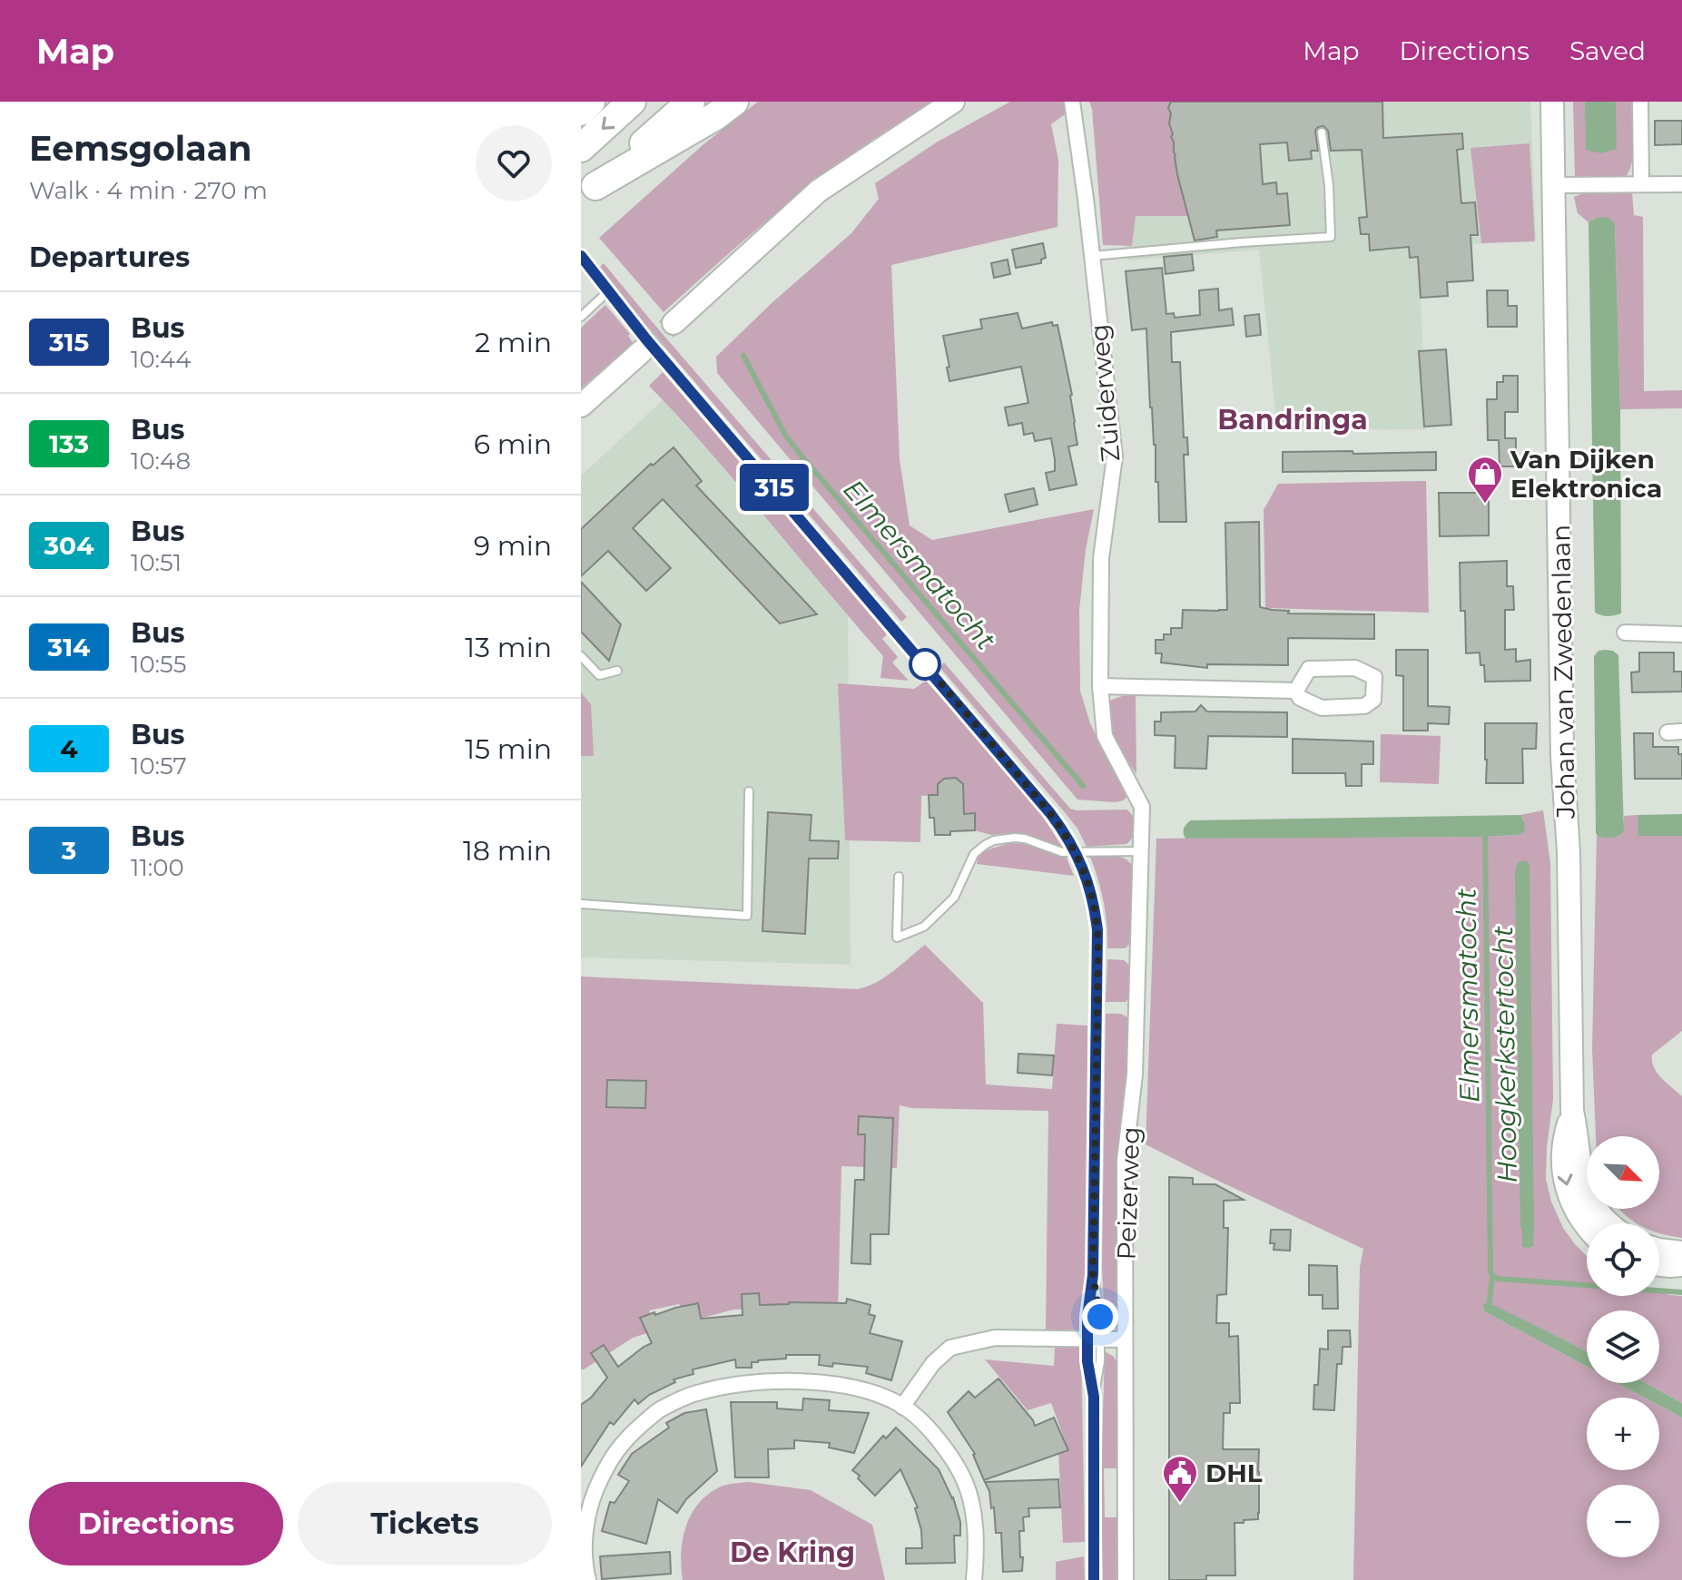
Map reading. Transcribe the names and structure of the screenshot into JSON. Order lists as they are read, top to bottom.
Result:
{
  "streets": {
    "main road": ["Johan van Zwedenlaan"],
    "street": ["Zuiderweg", "Peizerweg"]
  },
  "crossings": [
    ["Zuiderweg", "Peizerweg"]
  ],
  "districts": ["Bandringa", "De Kring"],
  "water": ["Elmersmatocht", "Hoogkerkstertocht"],
  "places": {
    "shop": ["Van Dijken Elektronica"],
    "public building": ["DHL"]
  },
  "lines": ["bus line 315"],
  "north": "bottom right",
  "page": {
    "header": "Map",
    "nav": ["Map", "Directions", "Saved"],
    "heading": [
      ["Eemsgolaan", "Walk · 4 min · 270 m"],
      "Departures"
    ],
    "on_map": "315",
    "list": [
      {
        "mark": "315",
        "name": "Bus",
        "note": "10:44",
        "value": "2 min"
      },
      {
        "mark": "133",
        "name": "Bus",
        "note": "10:48",
        "value": "6 min"
      },
      {
        "mark": "304",
        "name": "Bus",
        "note": "10:51",
        "value": "9 min"
      },
      {
        "mark": "314",
        "name": "Bus",
        "note": "10:55",
        "value": "13 min"
      },
      {
        "mark": "4",
        "name": "Bus",
        "note": "10:57",
        "value": "15 min"
      },
      {
        "mark": "3",
        "name": "Bus",
        "note": "11:00",
        "value": "18 min"
      }
    ],
    "map_buttons": ["+", "−"],
    "buttons": ["Directions", "Tickets"]
  }
}
